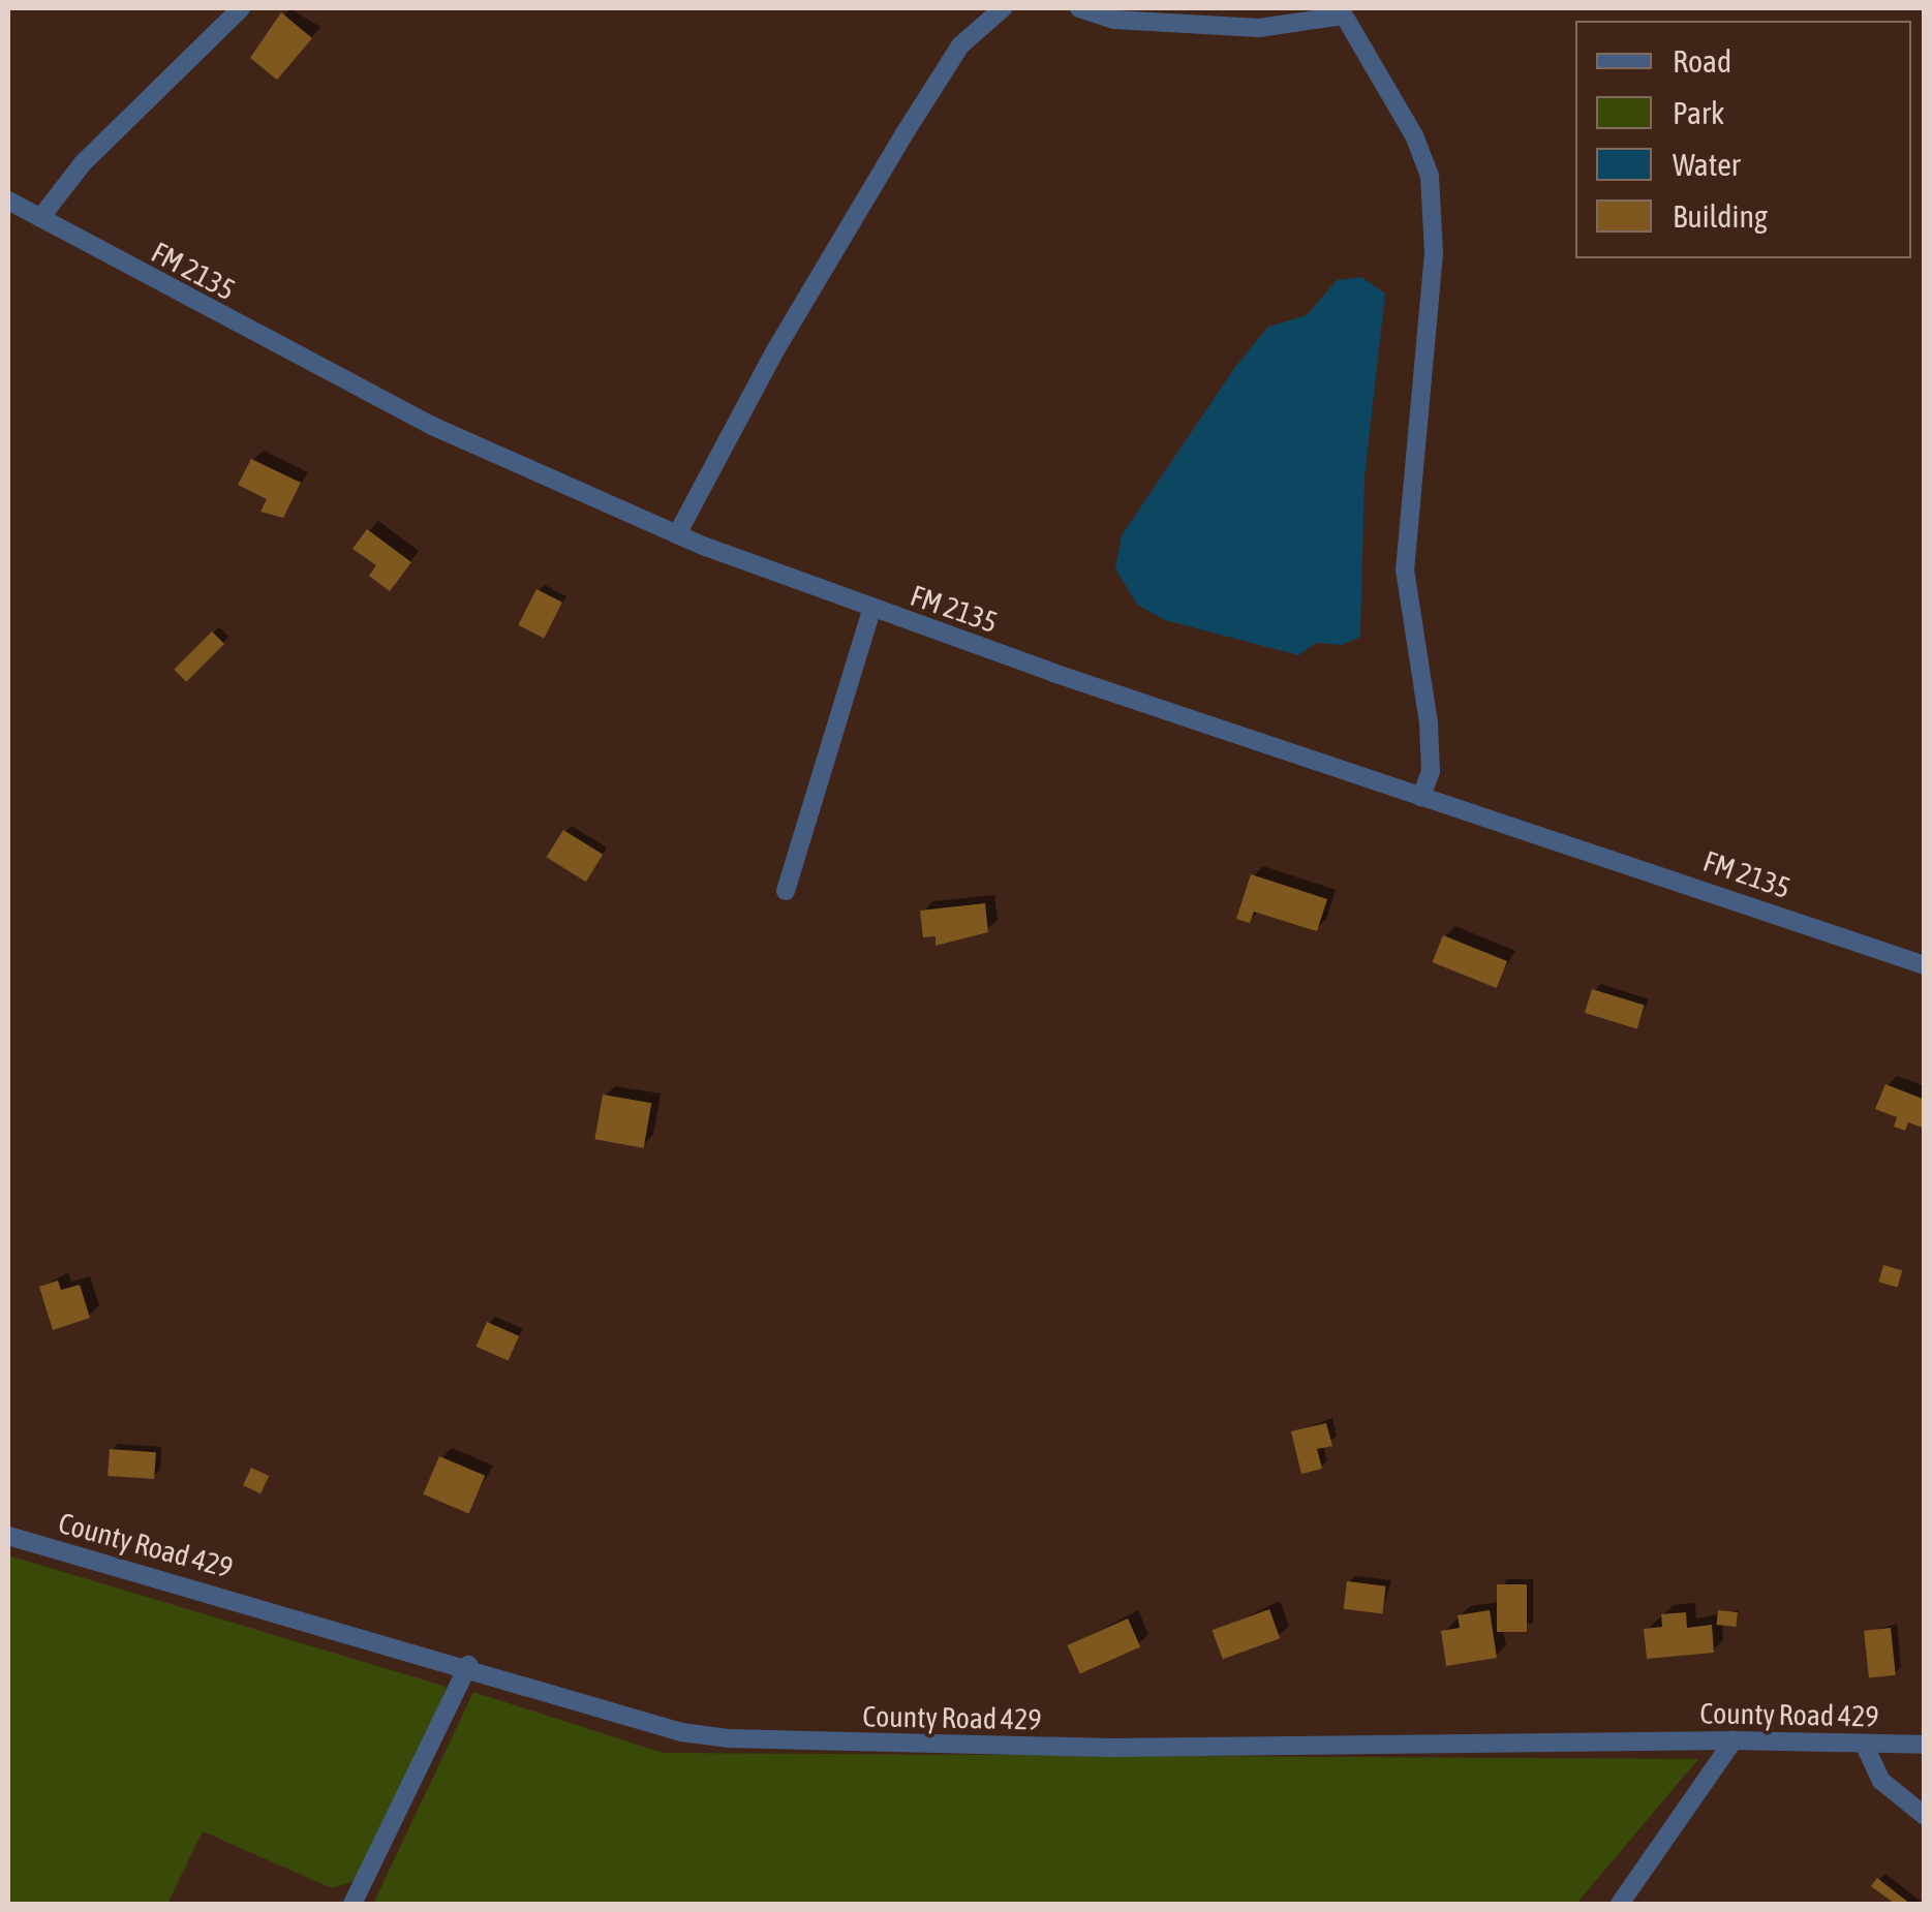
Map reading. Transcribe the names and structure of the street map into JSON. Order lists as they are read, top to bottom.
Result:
{
  "streets": {
    "street": ["FM 2135", "County Road 429"]
  },
  "legend": [
    "Road",
    "Park",
    "Water",
    "Building"
  ]
}
